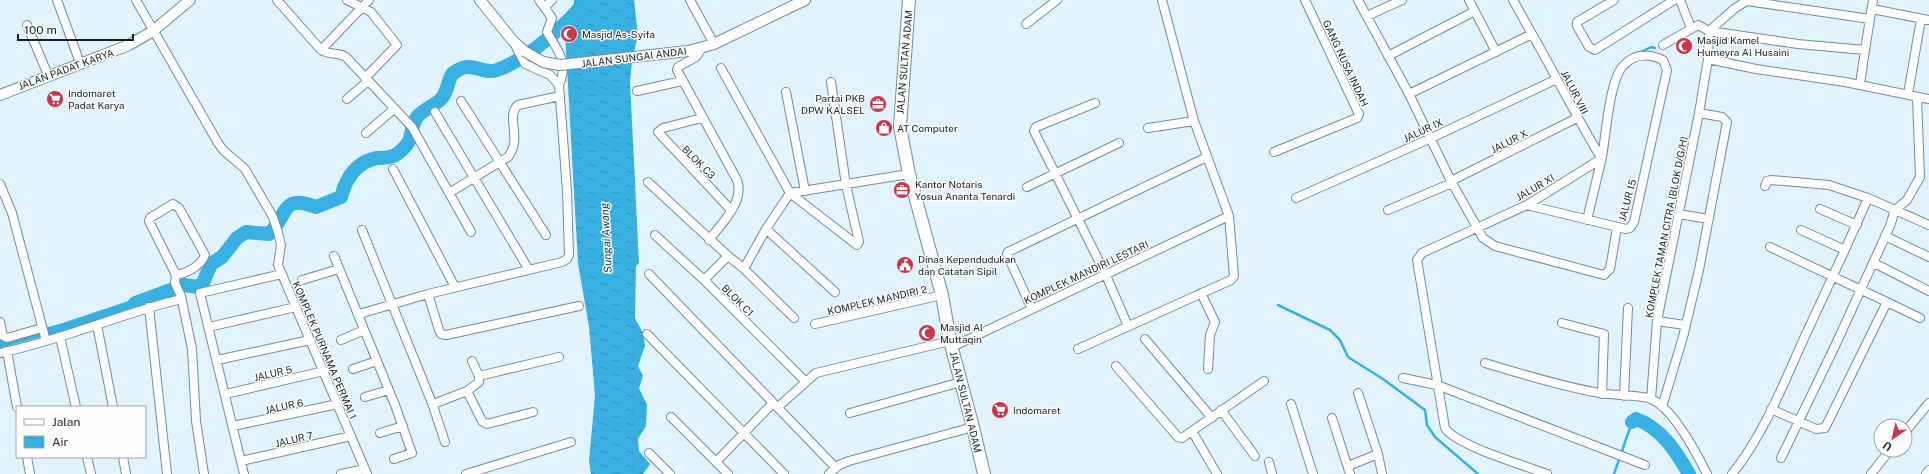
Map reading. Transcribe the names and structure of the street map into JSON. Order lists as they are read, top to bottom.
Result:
{
  "streets": {
    "main road": ["JALAN SULTAN ADAM"],
    "street": [
      "JALAN SUNGAI ANDAI",
      "GANG NUSA INDAH",
      "JALAN PADAT KARYA",
      "JALUR VIII",
      "JALUR IX",
      "JALUR X",
      "BLOK C3",
      "JALUR XI",
      "JALUR 15",
      "KOMPLEK TAMAN CITRA (BLOK D/G/H)",
      "KOMPLEK MANDIRI LESTARI",
      "BLOK C1",
      "KOMPLEK MANDIRI 2",
      "KOMPLEK PURNAMA PERMAI 1",
      "JALUR 5",
      "JALUR 6",
      "JALUR 7"
    ]
  },
  "crossings": [
    ["JALAN SULTAN ADAM", "KOMPLEK MANDIRI LESTARI"],
    ["JALAN SULTAN ADAM", "KOMPLEK MANDIRI 2"],
    ["JALAN PADAT KARYA", "KOMPLEK PURNAMA PERMAI 1"],
    ["JALUR VIII", "JALUR IX"],
    ["JALUR VIII", "JALUR X"],
    ["JALUR VIII", "JALUR XI"],
    ["JALUR VIII", "JALUR 15"],
    ["JALUR XI", "JALUR 15"],
    ["KOMPLEK MANDIRI LESTARI", "BLOK C1"],
    ["KOMPLEK PURNAMA PERMAI 1", "JALUR 5"],
    ["KOMPLEK PURNAMA PERMAI 1", "JALUR 6"],
    ["KOMPLEK PURNAMA PERMAI 1", "JALUR 7"]
  ],
  "water": ["Sungai Awang"],
  "places": {
    "mosque": ["Masjid As-Syifa", "Masjid Kamel Humeyra Al Husaini", "Masjid Al Muttaqin"],
    "supermarket": ["Indomaret Padat Karya", "Indomaret"],
    "office": ["Partai PKB DPW KALSEL", "Kantor Notaris Yosua Ananta Tenardi"],
    "shop": ["AT Computer"],
    "public building": ["Dinas Kependudukan dan Catatan Sipil"]
  },
  "legend": ["Jalan", "Air"],
  "scale_bar": "100 m",
  "north": "bottom left"
}
